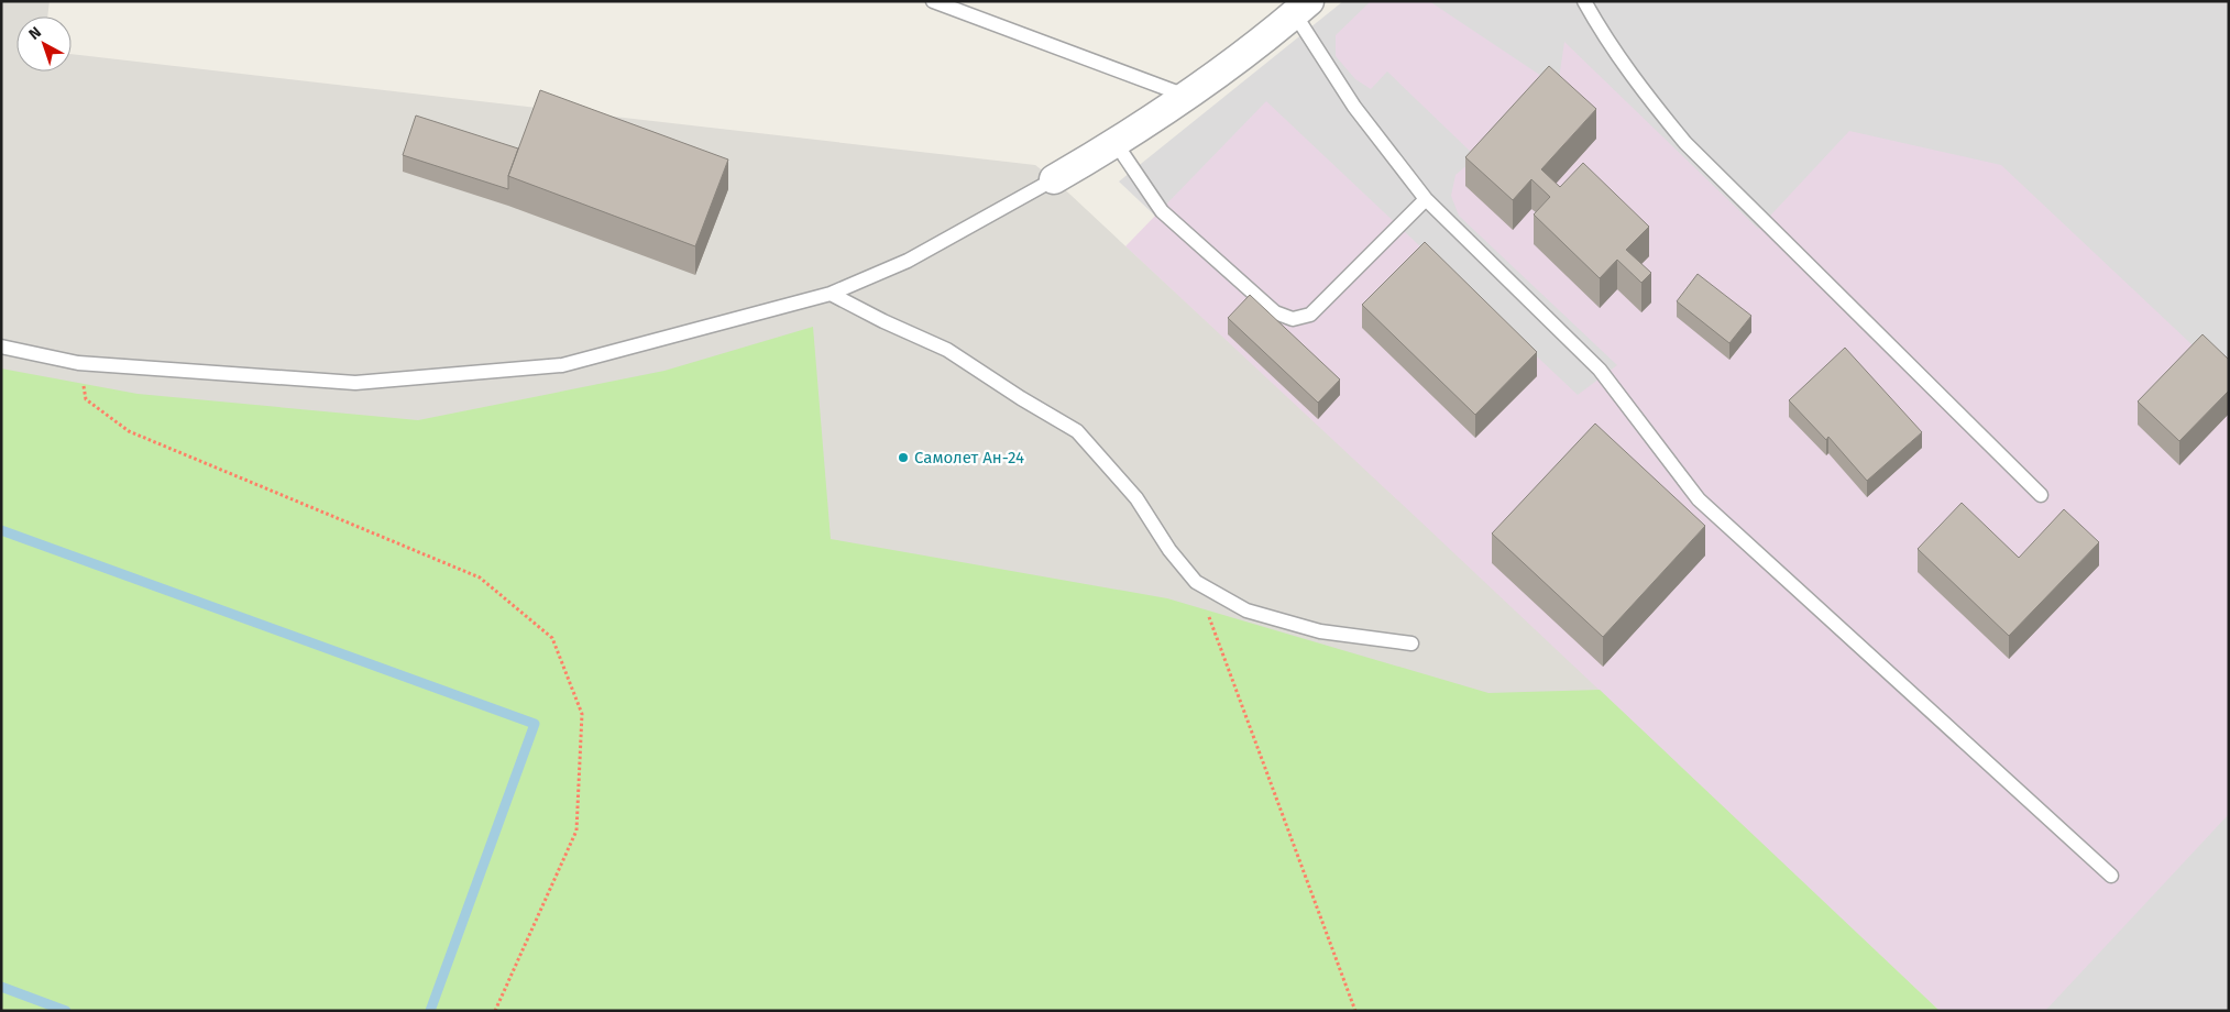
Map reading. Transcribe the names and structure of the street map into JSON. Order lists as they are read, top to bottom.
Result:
{
  "places": ["Самолет Ан-24"],
  "north": "top left"
}
